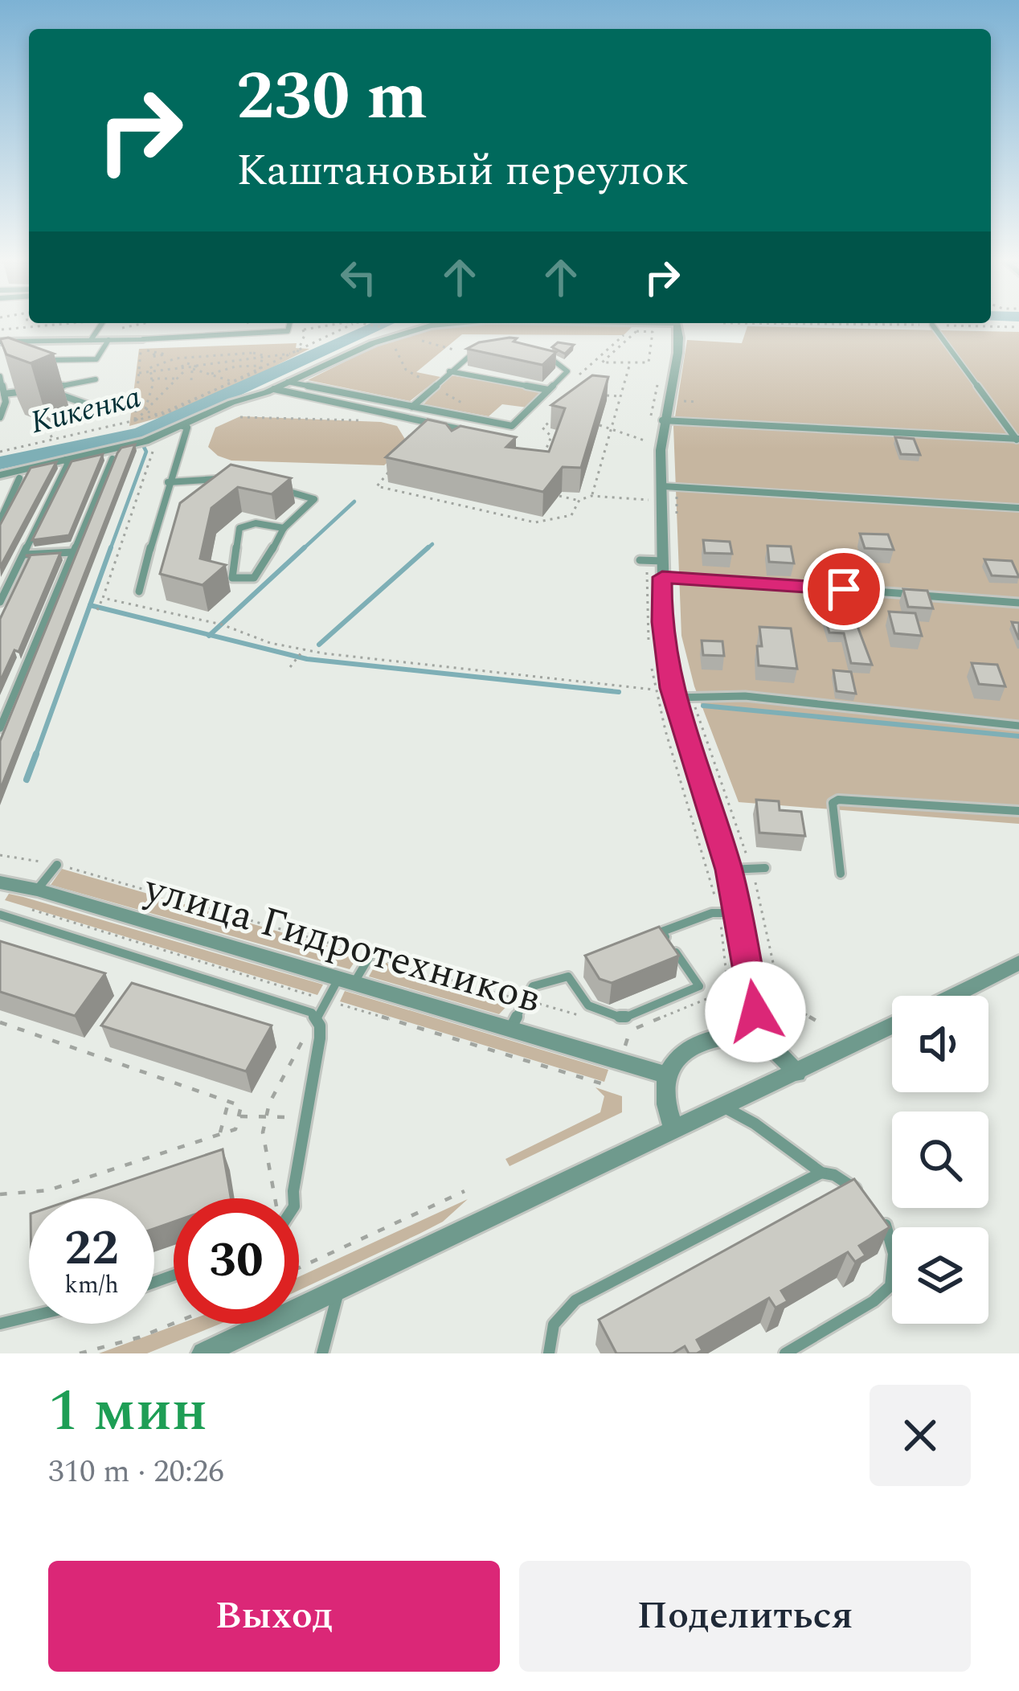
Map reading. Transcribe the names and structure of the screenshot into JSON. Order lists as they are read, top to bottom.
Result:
{
  "streets": {
    "street": ["улица Гидротехников"]
  },
  "water": ["Кикенка"],
  "page": {
    "turn": ["230 m", "Каштановый переулок"],
    "speed": "22 km/h",
    "limit": "30",
    "heading": ["1 мин", "310 m · 20:26"],
    "buttons": ["Выход", "Поделиться"]
  }
}
